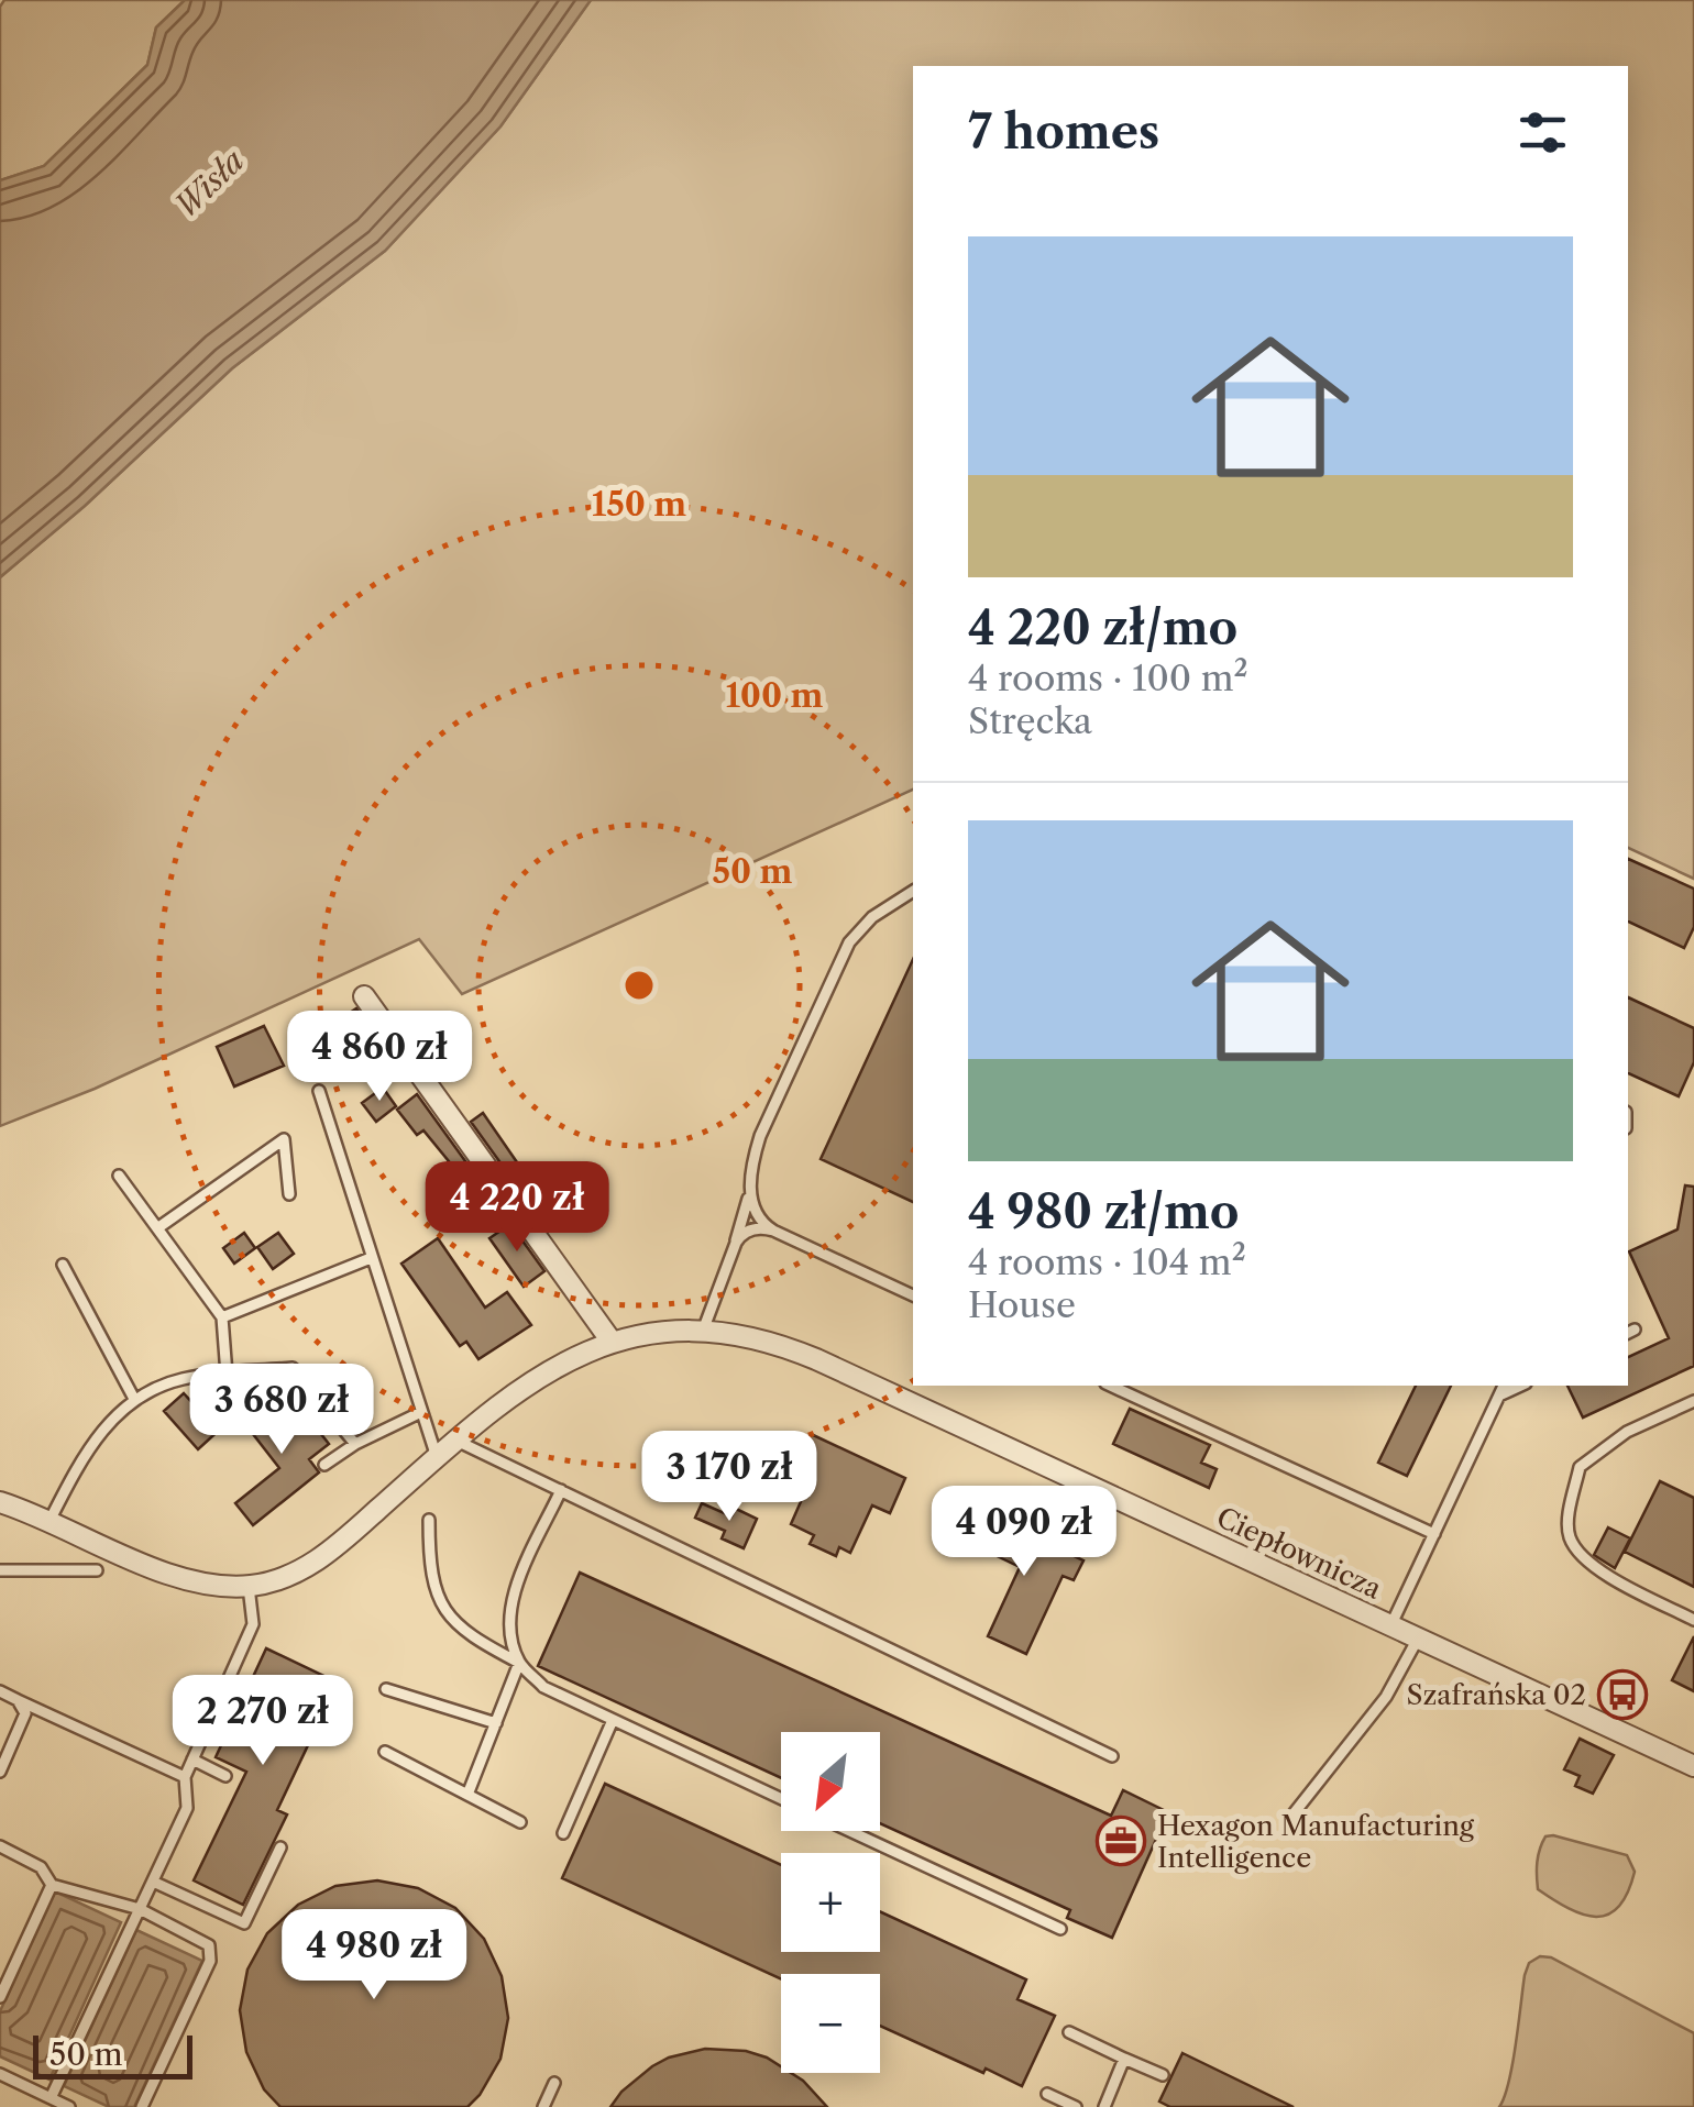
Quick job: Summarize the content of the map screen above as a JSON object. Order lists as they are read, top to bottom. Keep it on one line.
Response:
{"streets":{"street":["Ciepłownicza"]},"water":["Wisła"],"places":{"bus stop":["Szafrańska 02"],"office":["Hexagon Manufacturing Intelligence"]},"scale_bar":"50 m","north":"bottom left","page":{"heading":"7 homes","list":[{"name":"4 220 zł/mo","note":"4 rooms · 100 m² · Stręcka"},{"name":"4 980 zł/mo","note":"4 rooms · 104 m² · House"}],"price":["4 860 zł","4 220 zł","3 680 zł","3 170 zł","4 090 zł","2 270 zł","4 980 zł"],"map_buttons":["+","−"],"scale":"50 m"},"rings":["150 m","100 m","50 m"]}
